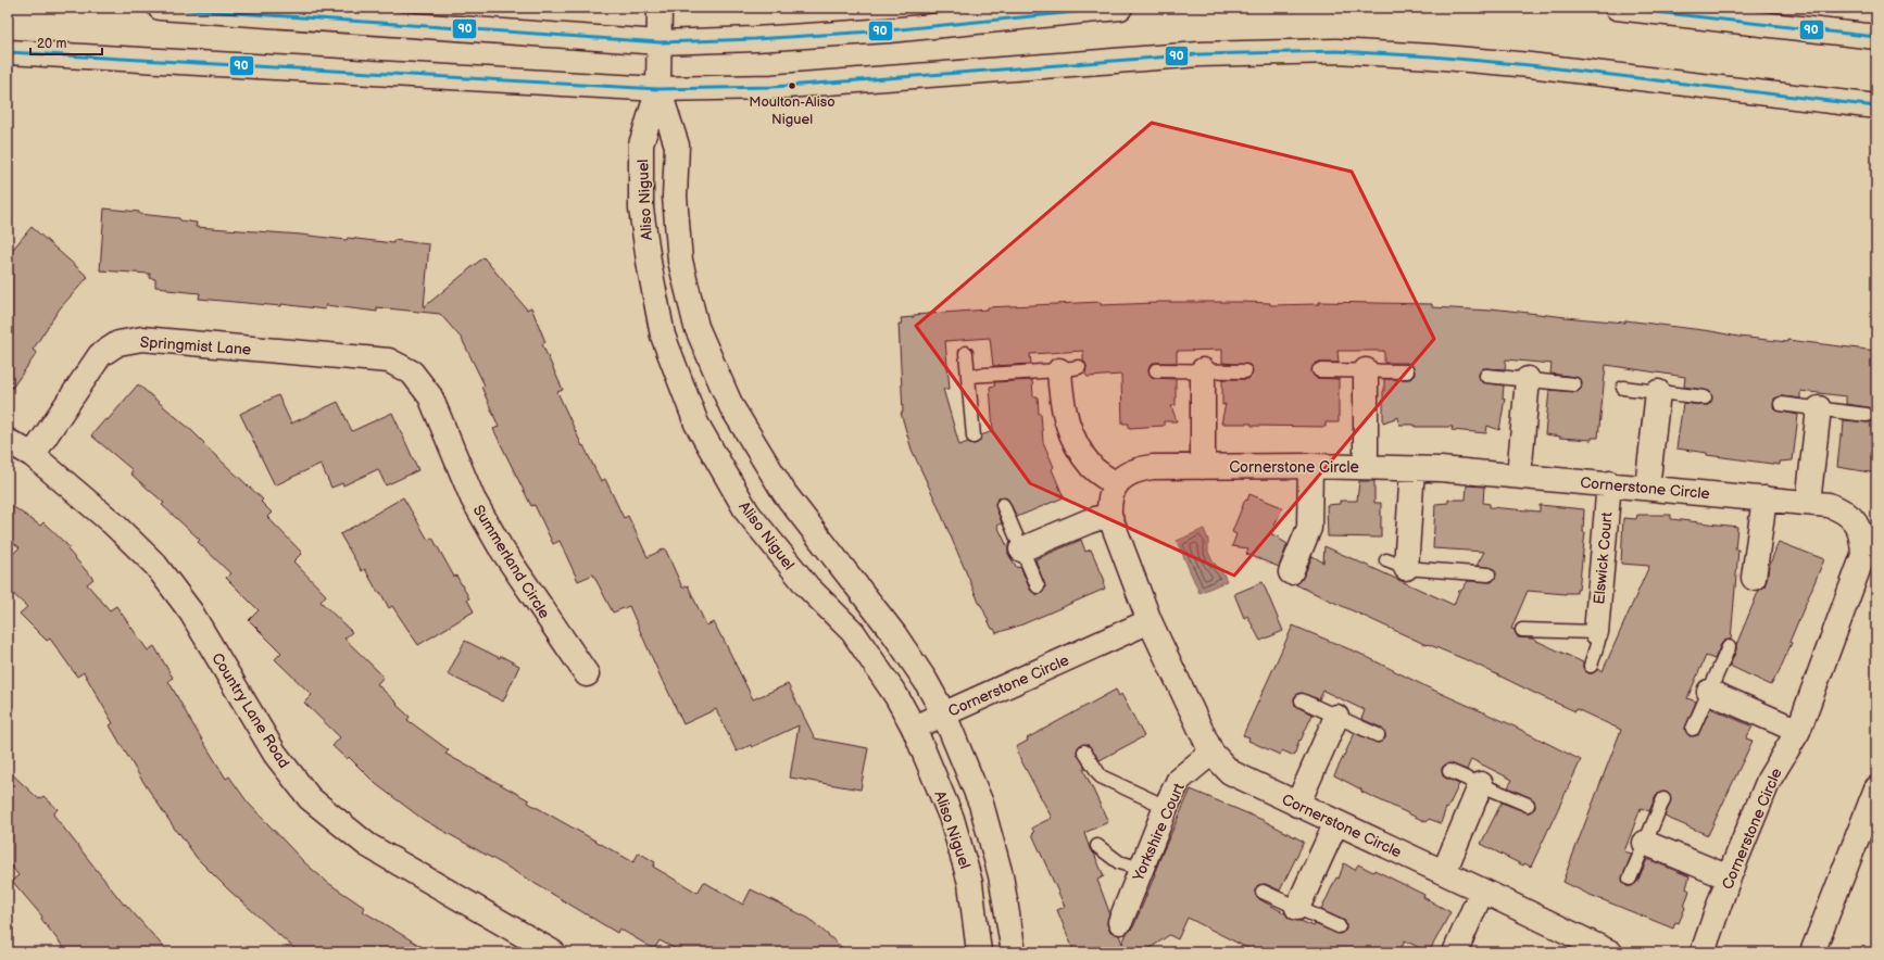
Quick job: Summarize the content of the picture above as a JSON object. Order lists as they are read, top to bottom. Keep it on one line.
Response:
{"streets":{"main road":["Aliso Niguel","Springmist Lane","Cornerstone Circle","Elswick Court","Summerland Circle","Country Lane Road","Yorkshire Court"]},"crossings":[["Aliso Niguel","Cornerstone Circle"],["Springmist Lane","Summerland Circle"],["Springmist Lane","Country Lane Road"],["Cornerstone Circle","Elswick Court"],["Cornerstone Circle","Yorkshire Court"]],"places":["Moulton-Aliso Niguel"],"lines":["transit line 90"],"scale_bar":"20 m"}
